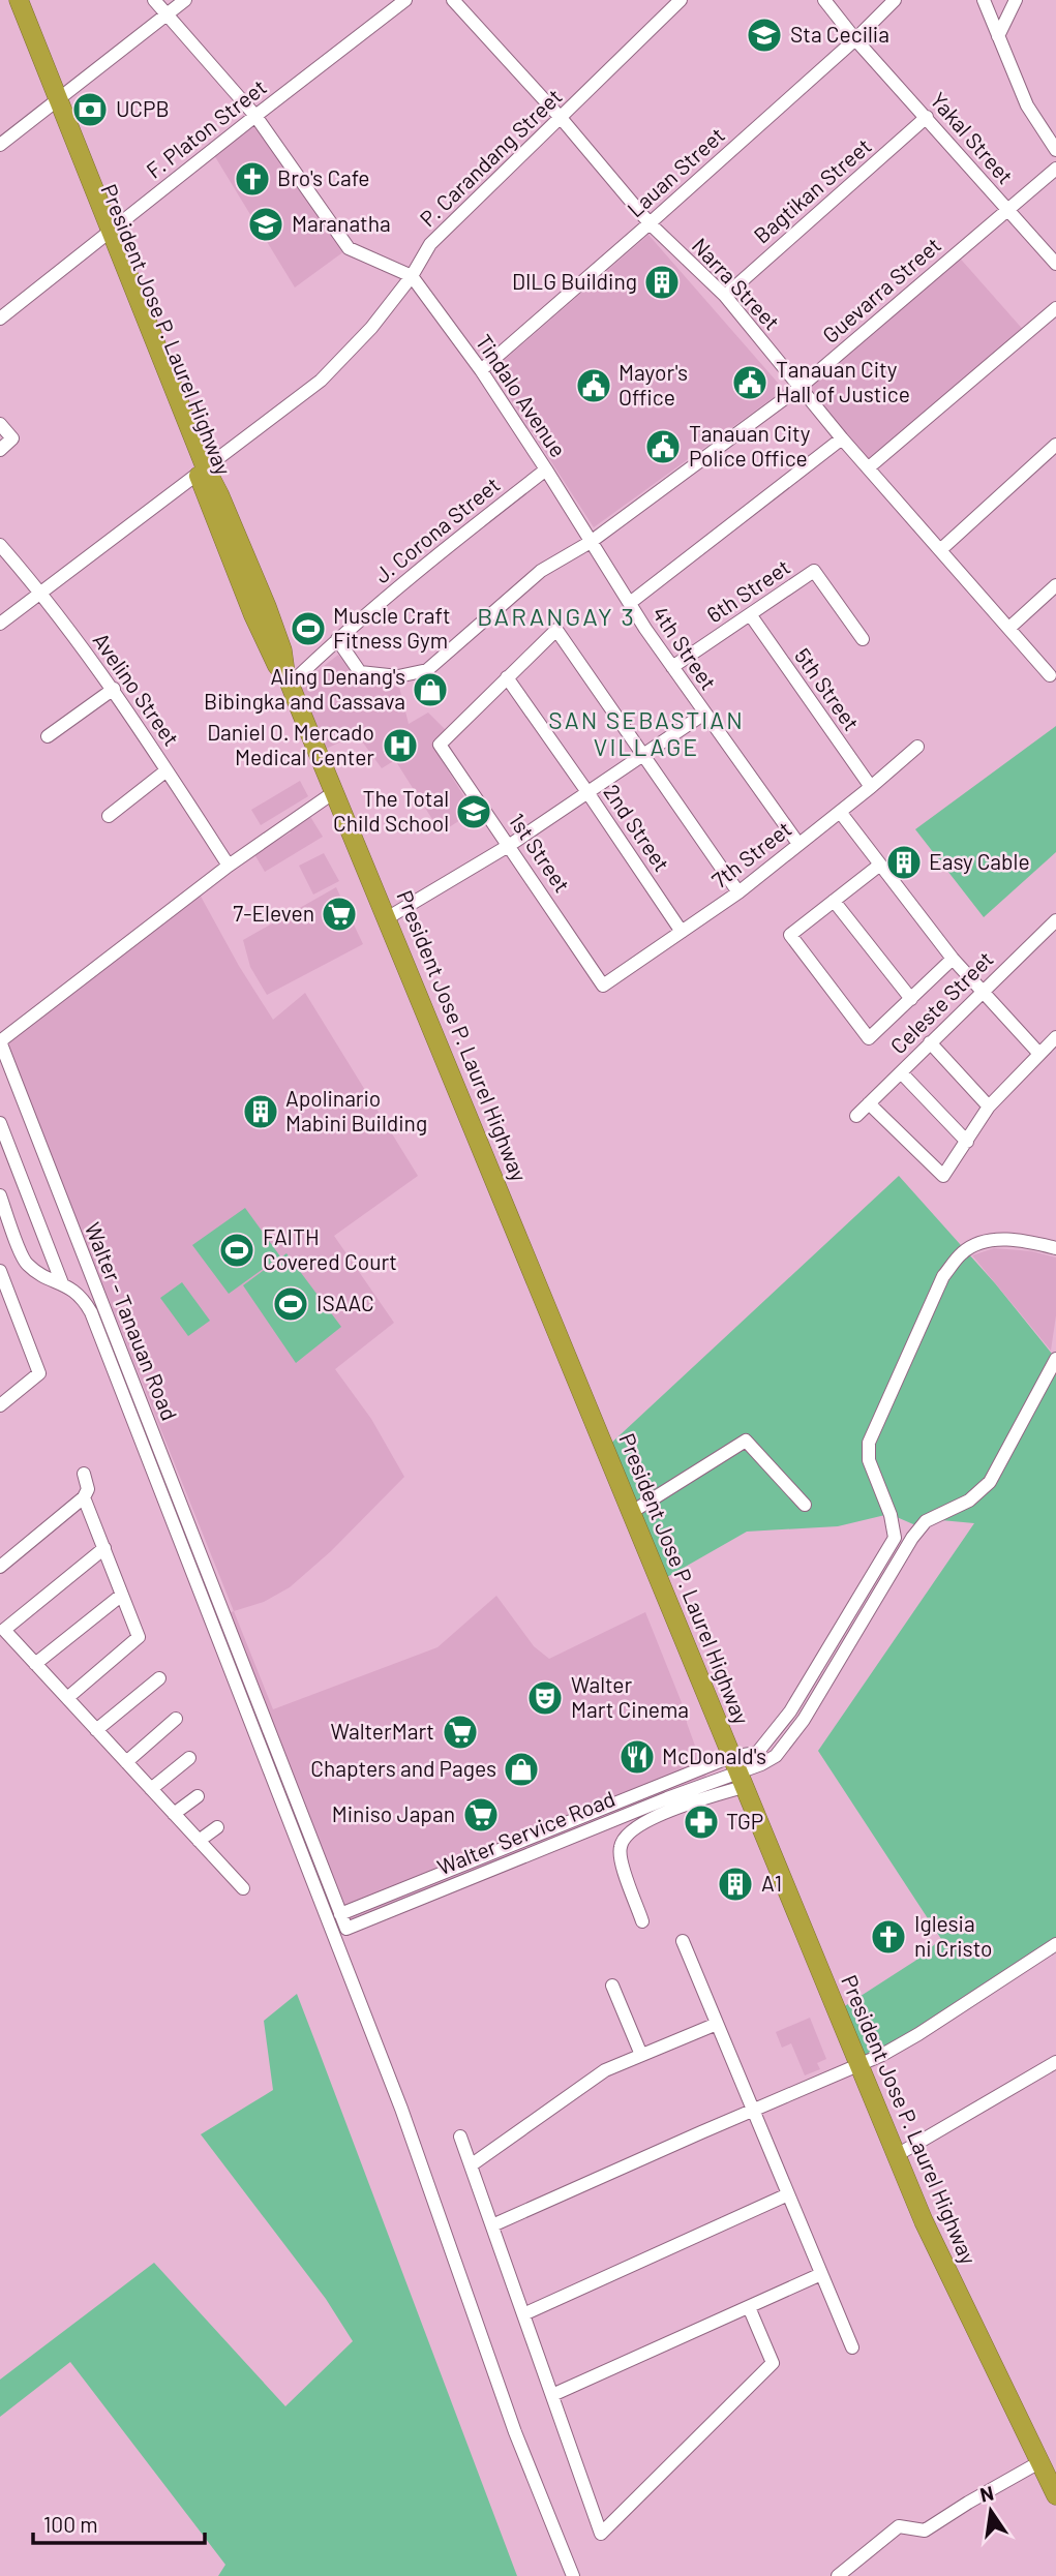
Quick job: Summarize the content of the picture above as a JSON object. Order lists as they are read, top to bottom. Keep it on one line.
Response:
{"streets":{"highway":["President Jose P. Laurel Highway"],"street":["F. Platon Street","Yakal Street","P. Carandang Street","Lauan Street","Bagtikan Street","Narra Street","Guevarra Street","Tindalo Avenue","J. Corona Street","6th Street","4th Street","Avelino Street","5th Street","2nd Street","1st Street","7th Street","Celeste Street","Walter - Tanauan Road","Walter Service Road"]},"crossings":[["F. Platon Street","President Jose P. Laurel Highway"],["Yakal Street","Lauan Street"],["Yakal Street","Bagtikan Street"],["Yakal Street","Guevarra Street"],["P. Carandang Street","Narra Street"],["P. Carandang Street","President Jose P. Laurel Highway"],["P. Carandang Street","Tindalo Avenue"],["P. Carandang Street","Avelino Street"],["Lauan Street","Narra Street"],["Lauan Street","Tindalo Avenue"],["Bagtikan Street","Narra Street"],["Narra Street","Guevarra Street"],["Guevarra Street","Tindalo Avenue"],["Guevarra Street","J. Corona Street"],["Guevarra Street","4th Street"],["President Jose P. Laurel Highway","J. Corona Street"],["President Jose P. Laurel Highway","Walter Service Road"],["Tindalo Avenue","J. Corona Street"],["Tindalo Avenue","4th Street"],["6th Street","4th Street"],["6th Street","5th Street"],["4th Street","7th Street"],["5th Street","7th Street"],["2nd Street","1st Street"],["2nd Street","7th Street"],["1st Street","7th Street"],["Walter - Tanauan Road","Walter Service Road"]],"districts":["BARANGAY 3","SAN SEBASTIAN VILLAGE"],"places":{"school or university":["Sta Cecilia","Maranatha","The Total Child School"],"bank":["UCPB"],"church":["Bro's Cafe","Iglesia ni Cristo"],"building":["DILG Building","Easy Cable","Apolinario Mabini Building","A1"],"public building":["Tanauan City Hall of Justice","Mayor's Office","Tanauan City Police Office"],"sports":["Muscle Craft Fitness Gym","FAITH Covered Court","ISAAC"],"shop":["Aling Denang's Bibingka and Cassava","Chapters and Pages"],"hospital":["Daniel O. Mercado Medical Center"],"supermarket":["7-Eleven","WalterMart","Miniso Japan"],"theatre":["Walter Mart Cinema"],"restaurant":["McDonald's"],"pharmacy":["TGP"]},"scale_bar":"100 m","north":"top"}
